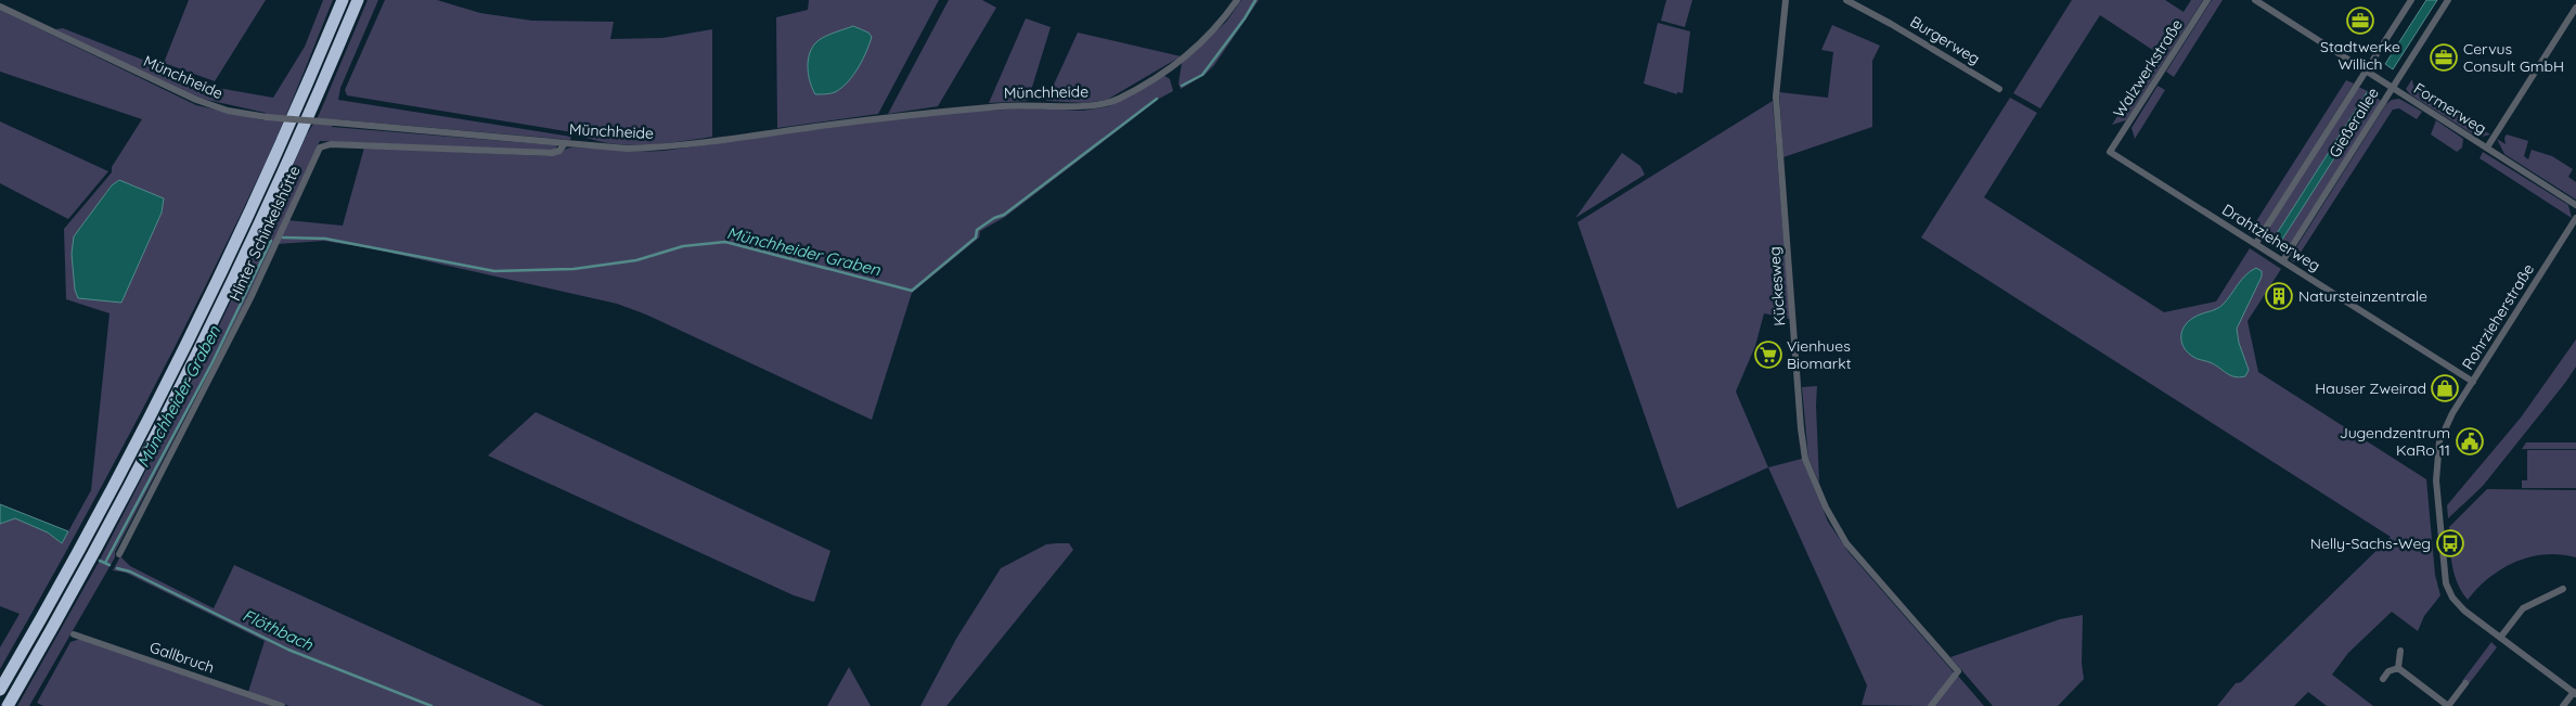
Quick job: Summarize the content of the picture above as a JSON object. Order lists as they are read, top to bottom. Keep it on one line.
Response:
{"streets":{"street":["Burgerweg","Walzwerkstraße","Münchheide","Formerweg","Gießerallee","Hinter Schinkelshütte","Drahtzieherweg","Kückesweg","Rohrzieherstraße","Gallbruch"]},"crossings":[["Walzwerkstraße","Drahtzieherweg"],["Münchheide","Hinter Schinkelshütte"],["Formerweg","Gießerallee"],["Gießerallee","Drahtzieherweg"],["Drahtzieherweg","Rohrzieherstraße"]],"water":["Münchheider Graben","Flöthbach"],"places":{"office":["Stadtwerke Willich","Cervus Consult GmbH"],"building":["Natursteinzentrale"],"supermarket":["Vienhues Biomarkt"],"shop":["Hauser Zweirad"],"public building":["Jugendzentrum KaRo 11"],"bus stop":["Nelly-Sachs-Weg"]}}
